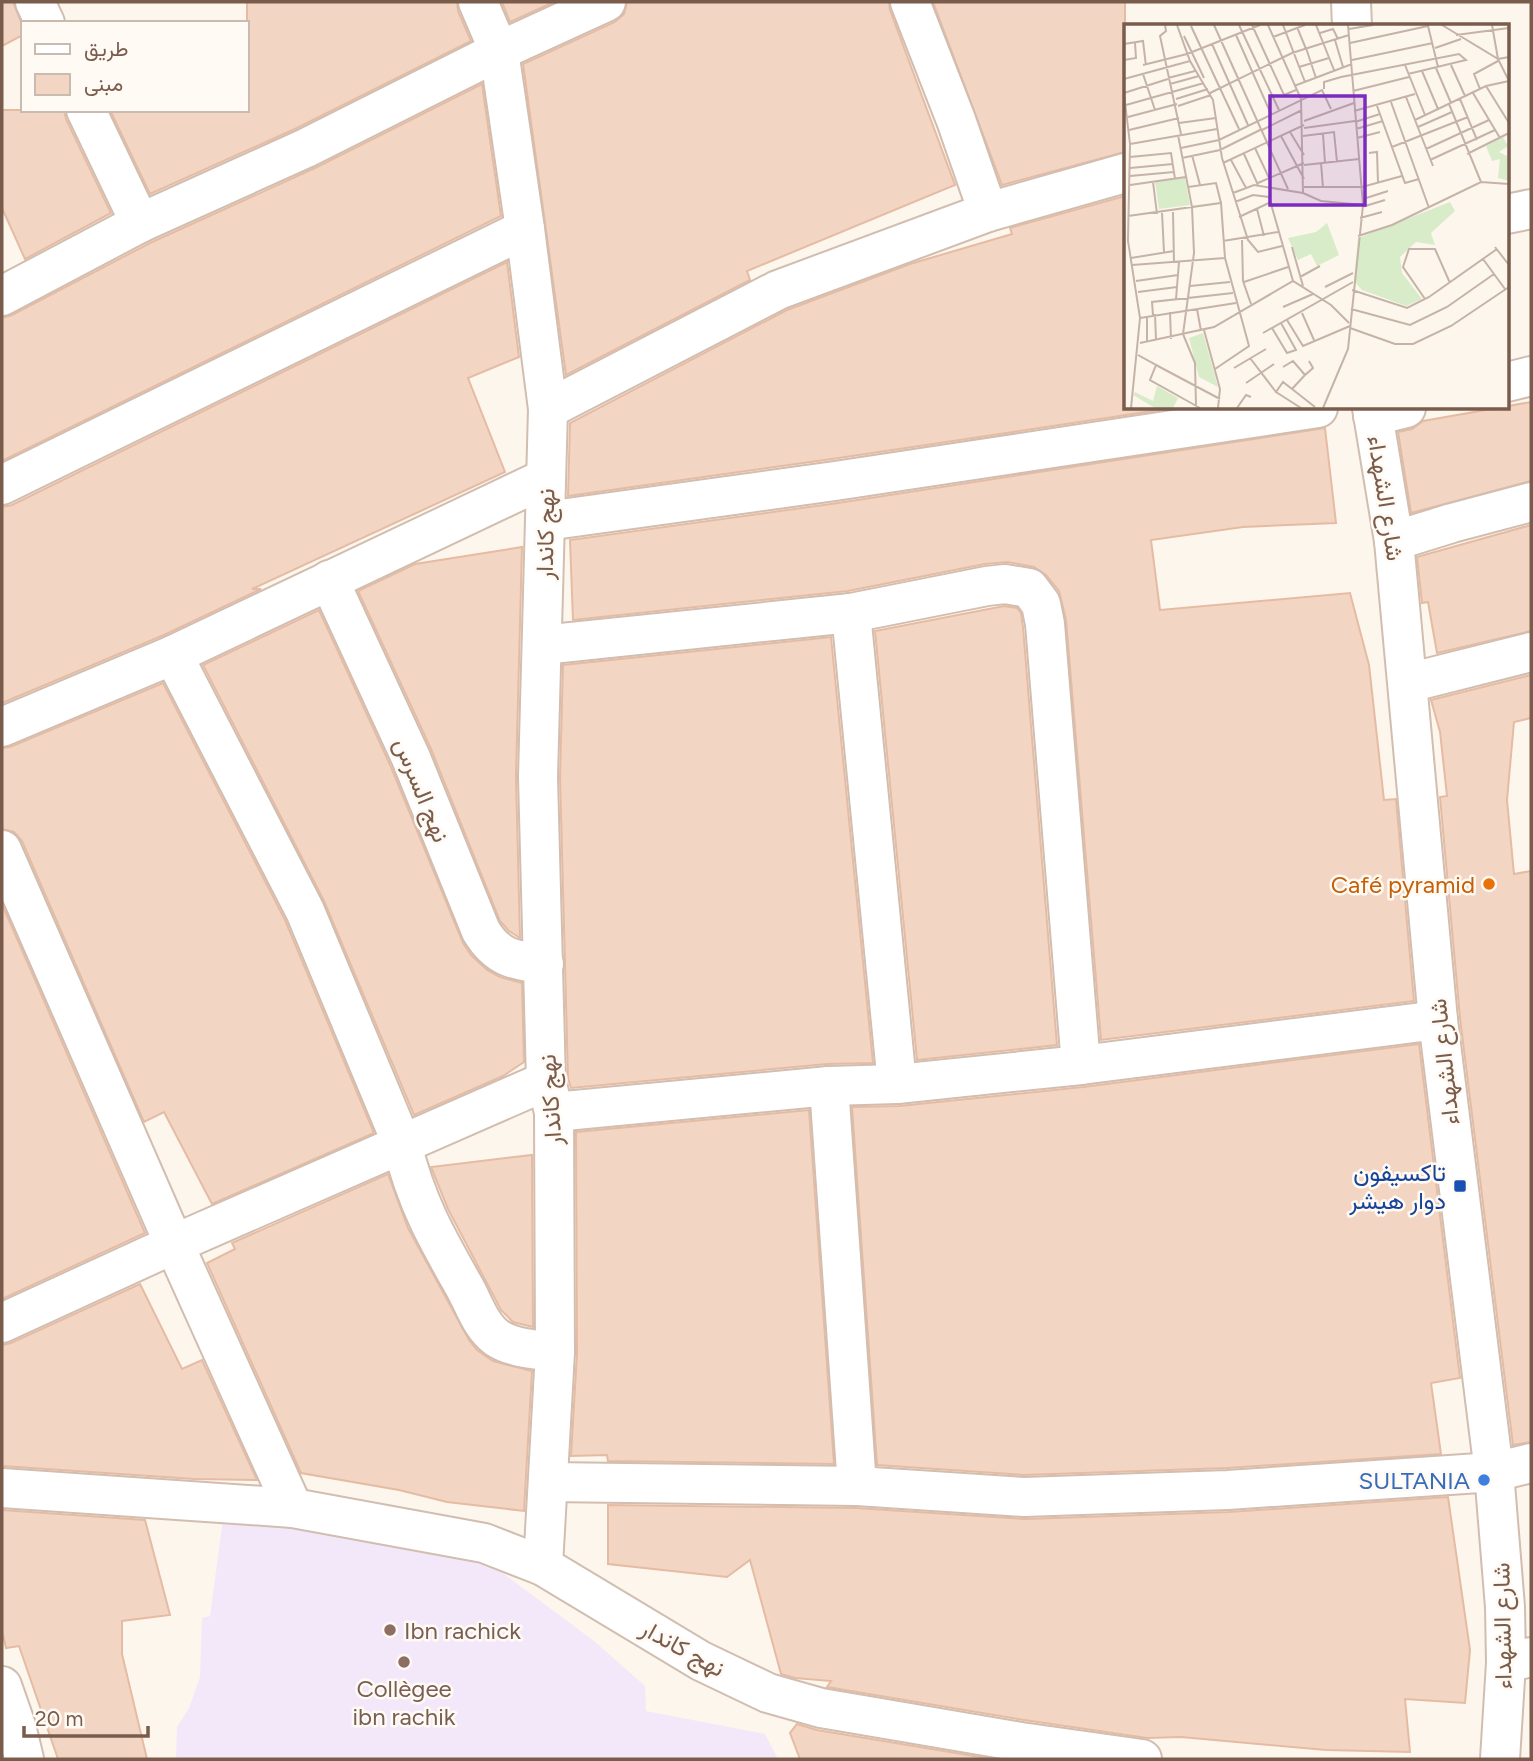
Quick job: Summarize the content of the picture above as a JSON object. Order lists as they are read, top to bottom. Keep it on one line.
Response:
{"streets":{"street":["شارع الشهداء","نهج كاندار","نهج السرس"]},"crossings":[["نهج كاندار","نهج السرس"]],"places":{"other":["Café pyramid","SULTANIA","Ibn rachick","Collègee ibn rachik"],"transit":["تاكسيفون دوار هيشر"]},"legend":["طريق","مبنى"],"scale_bar":"20 m"}
